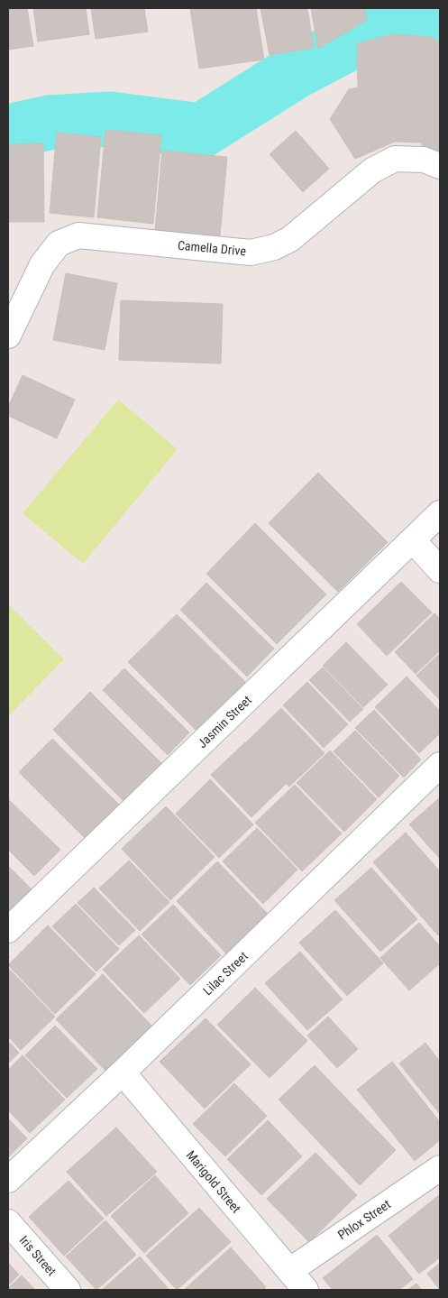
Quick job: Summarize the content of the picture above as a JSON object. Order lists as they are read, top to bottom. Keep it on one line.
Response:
{"streets":{"street":["Camella Drive","Jasmin Street","Lilac Street","Marigold Street","Phlox Street","Iris Street"]},"crossings":[["Lilac Street","Marigold Street"],["Marigold Street","Phlox Street"]]}
